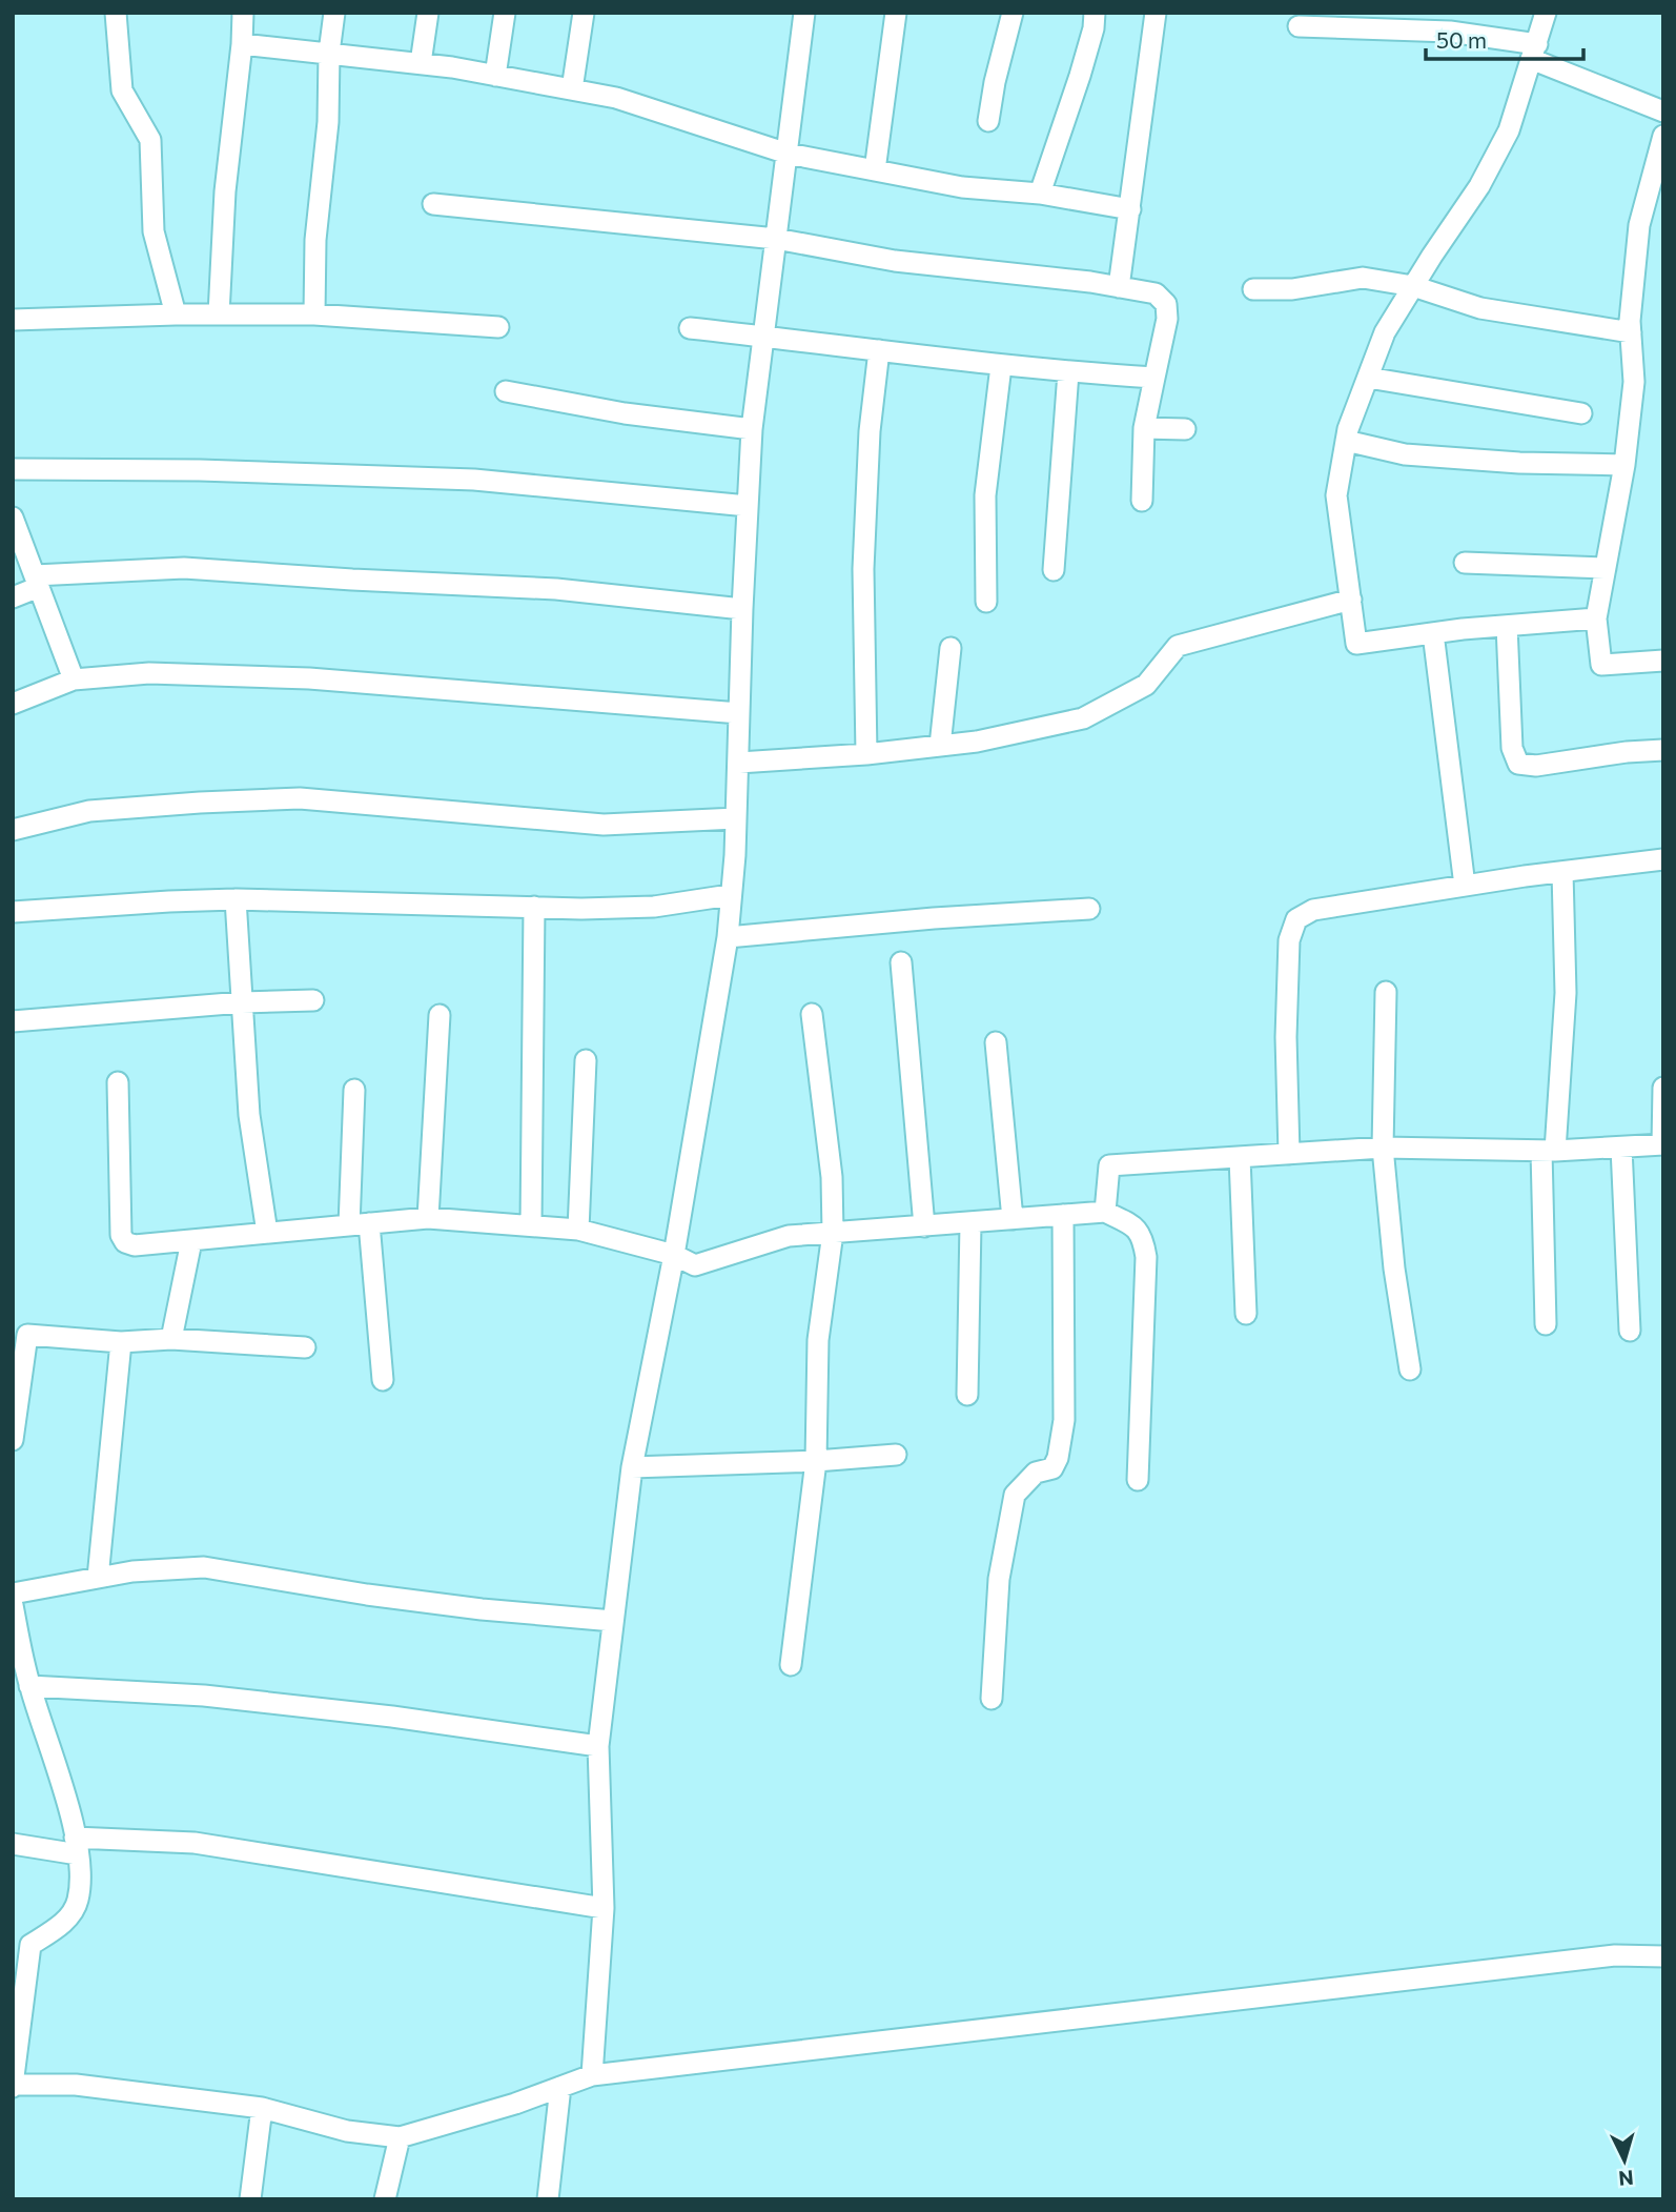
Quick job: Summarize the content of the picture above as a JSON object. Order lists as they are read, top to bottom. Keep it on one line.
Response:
{"scale_bar":"50 m","north":"bottom"}
